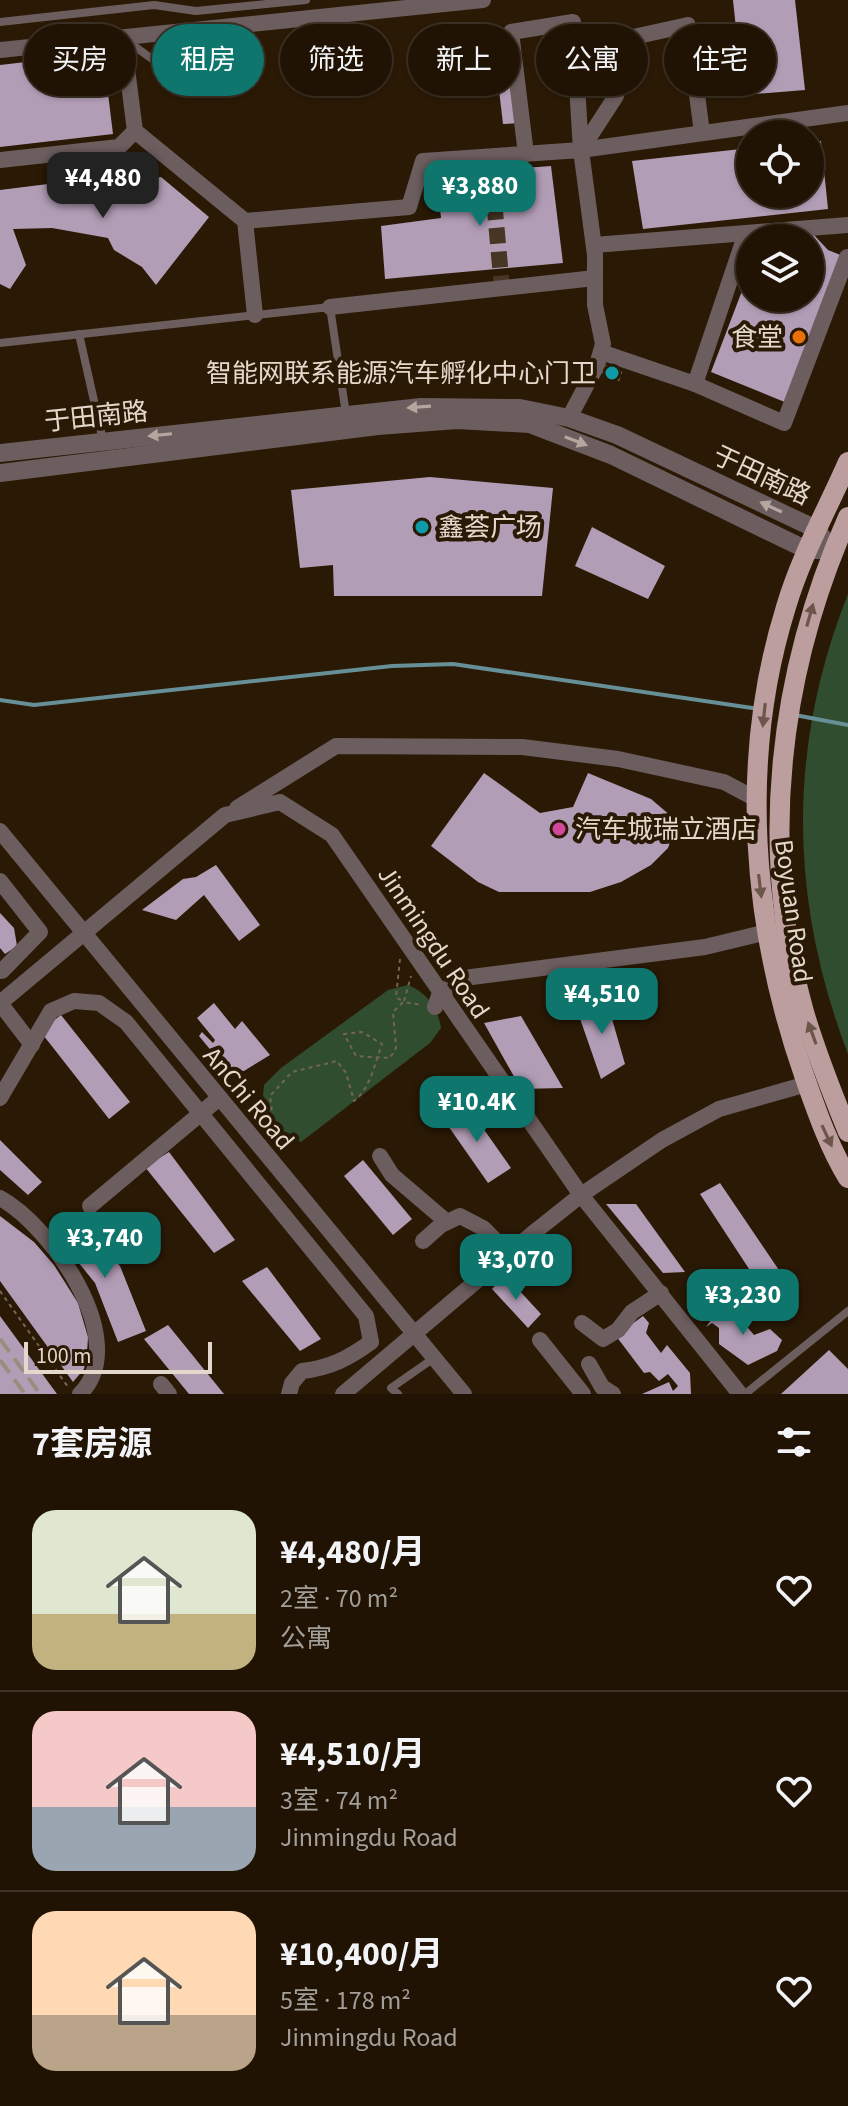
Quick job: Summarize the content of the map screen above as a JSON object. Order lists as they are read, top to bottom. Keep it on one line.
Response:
{"streets":{"main road":["Boyuan Road"],"street":["于田南路","Jinmingdu Road","AnChi Road"]},"crossings":[["于田南路","Boyuan Road"],["Jinmingdu Road","AnChi Road"]],"places":["食堂","智能网联系能源汽车孵化中心门卫","鑫荟广场","汽车城瑞立酒店"],"scale_bar":"100 m","page":{"chip":["买房","租房","筛选","新上","公寓","住宅"],"price":["¥4,480","¥3,880","¥4,510","¥10.4K","¥3,740","¥3,070","¥3,230"],"scale":"100 m","heading":"7套房源","list":[{"name":"¥4,480/月","note":"2室 · 70 m² · 公寓"},{"name":"¥4,510/月","note":"3室 · 74 m² · Jinmingdu Road"},{"name":"¥10,400/月","note":"5室 · 178 m² · Jinmingdu Road"}]}}
